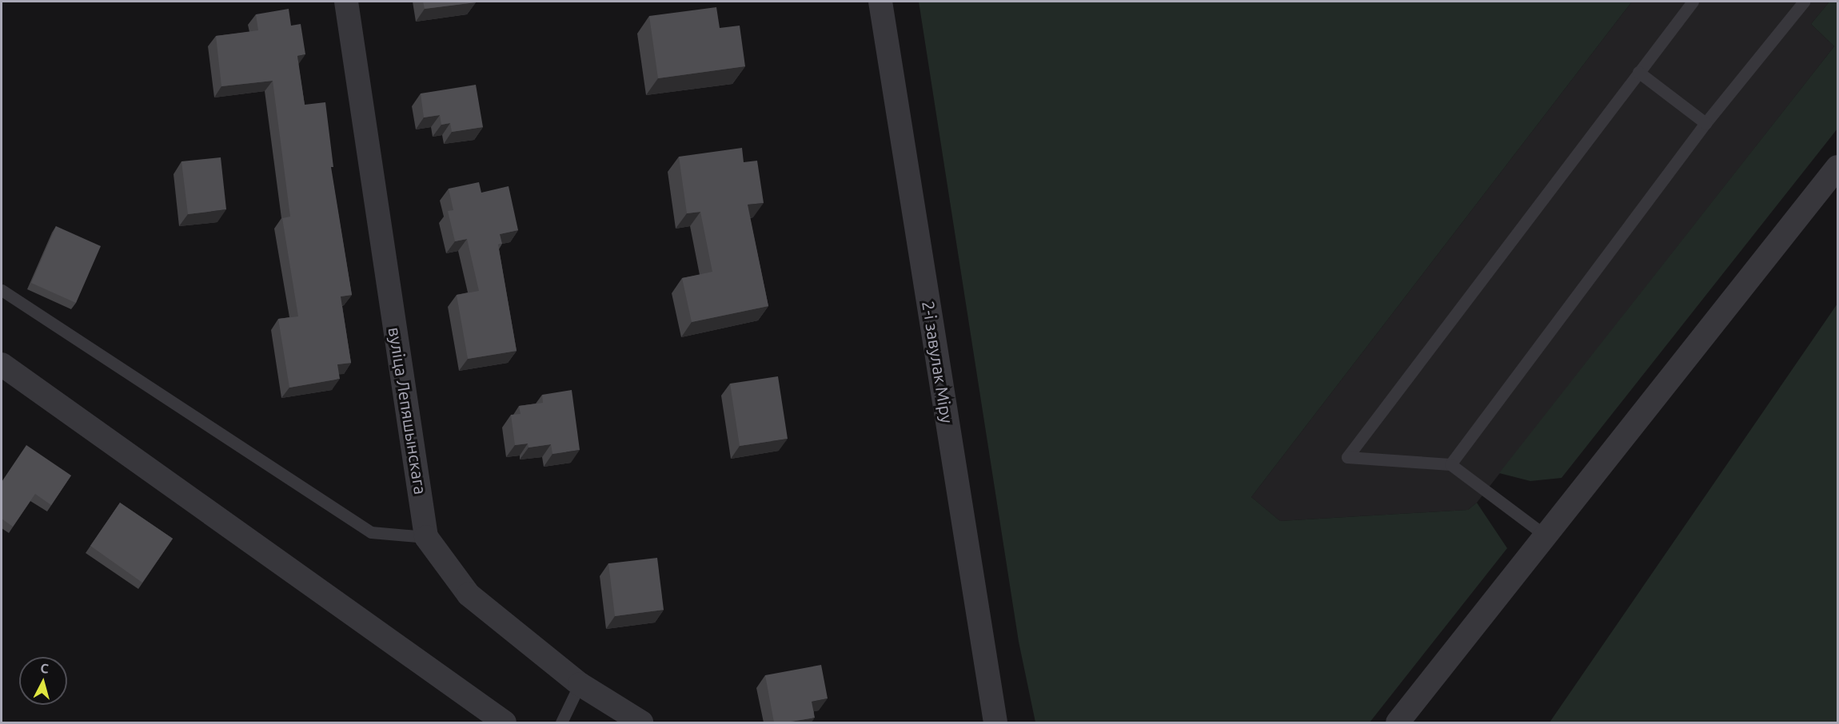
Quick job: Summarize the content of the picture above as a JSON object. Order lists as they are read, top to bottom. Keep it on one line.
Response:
{"streets":{"street":["2-і завулак Міру","вуліца Лепяшынскага"]},"north":"top"}
